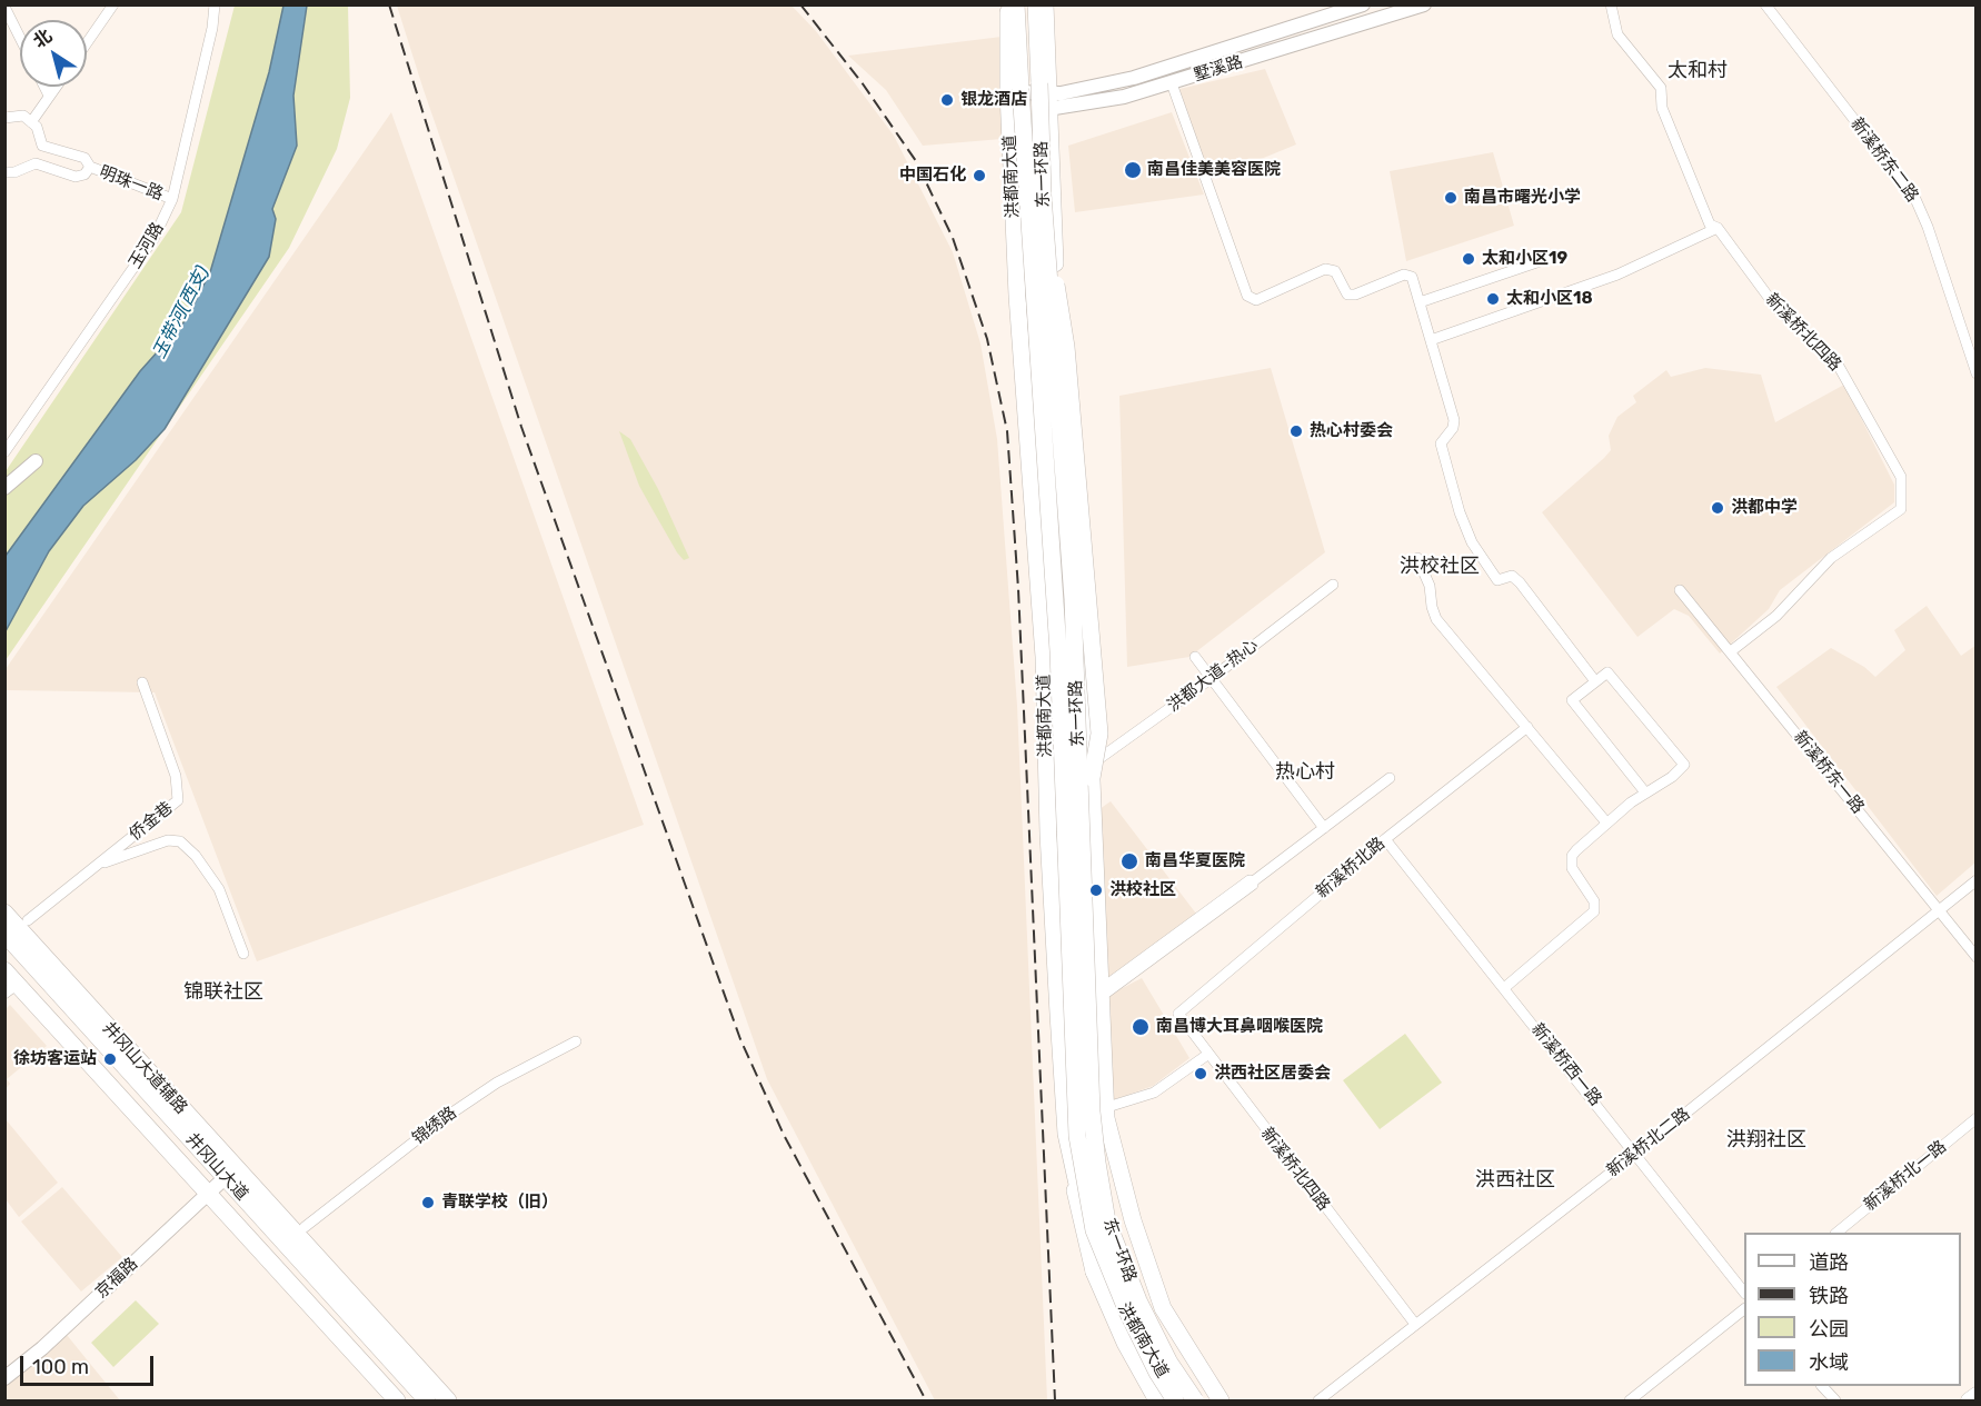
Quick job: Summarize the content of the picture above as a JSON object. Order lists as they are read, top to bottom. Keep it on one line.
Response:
{"streets":{"main road":["东一环路","洪都南大道","井冈山大道辅路","井冈山大道"],"street":["墅溪路","新溪桥东二路","明珠一路","玉河路","新溪桥北四路","洪都大道-热心","新溪桥东一路","侨金巷","新溪桥北路","新溪桥西一路","锦绣路","新溪桥北二路","新溪桥北一路","京福路"]},"crossings":[["墅溪路","洪都南大道"],["洪都南大道","洪都大道-热心"],["明珠一路","玉河路"],["新溪桥北四路","新溪桥东一路"],["新溪桥北四路","新溪桥北路"],["新溪桥北四路","新溪桥北二路"],["新溪桥东一路","新溪桥北二路"],["新溪桥北路","新溪桥西一路"],["新溪桥西一路","新溪桥北二路"],["井冈山大道","京福路"]],"districts":["太和村","洪校社区","热心村","锦联社区","洪翔社区","洪西社区"],"water":["玉带河(西支)"],"places":["银龙酒店","南昌佳美美容医院","中国石化","南昌市曙光小学","太和小区19","太和小区18","热心村委会","洪都中学","南昌华夏医院","洪校社区","南昌博大耳鼻咽喉医院","徐坊客运站","洪西社区居委会","青联学校（旧）"],"legend":["道路","铁路","公园","水域"],"scale_bar":"100 m","north":"top left"}
